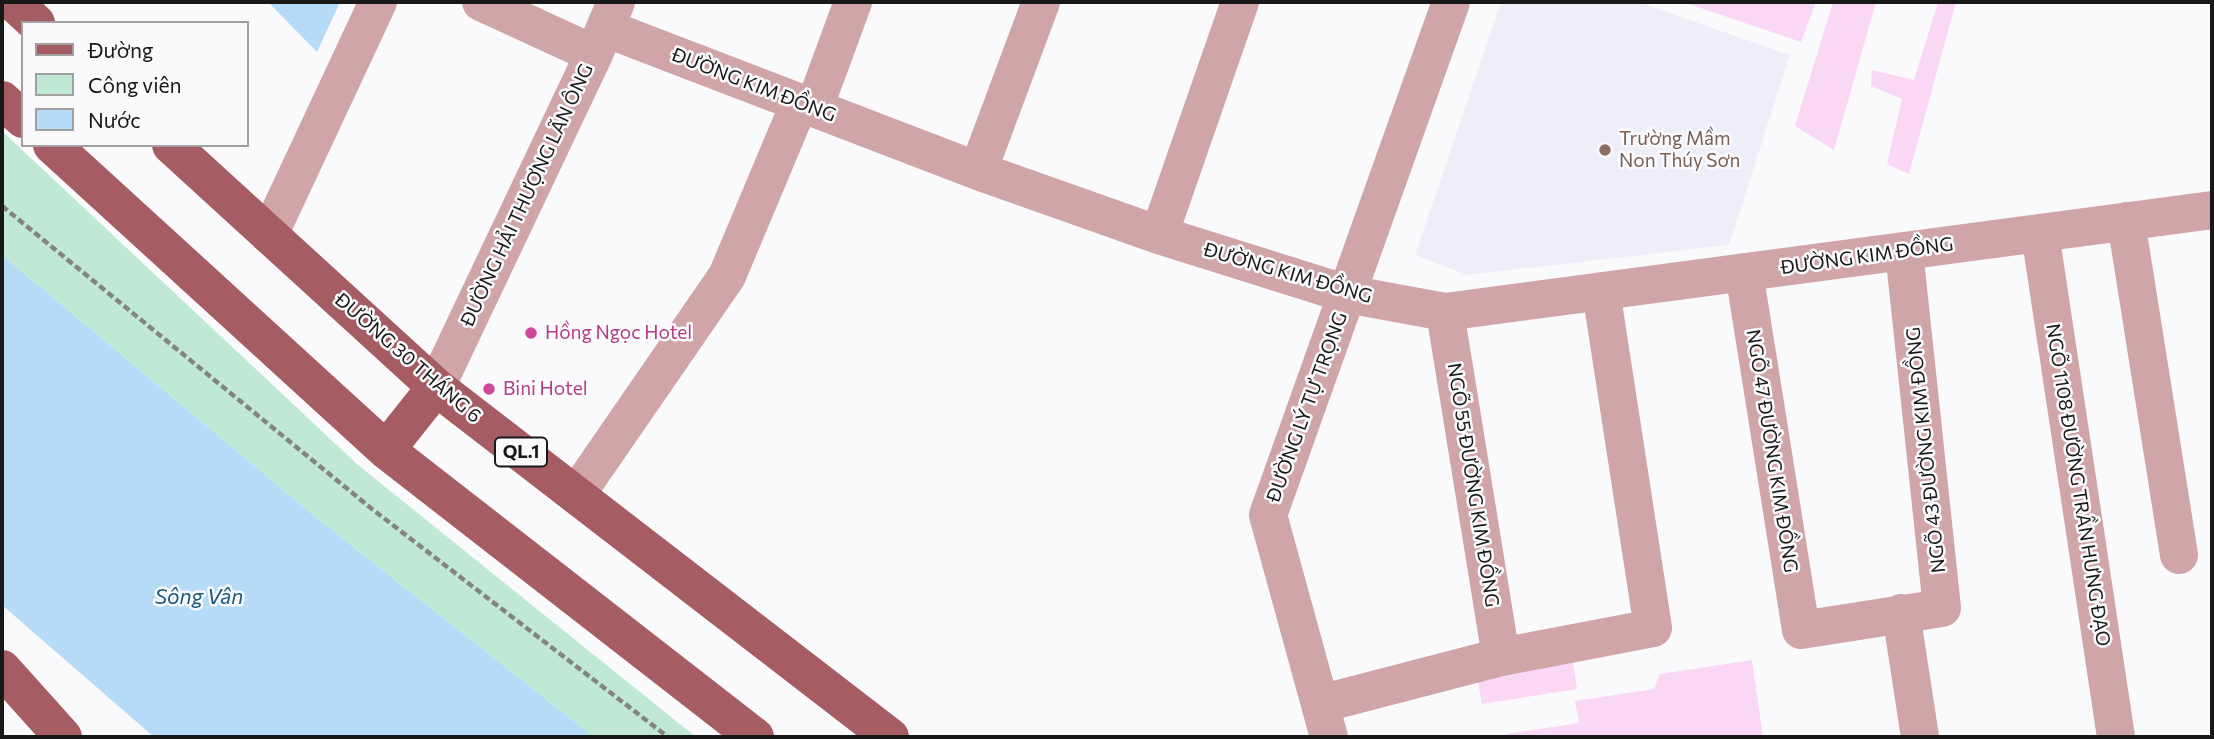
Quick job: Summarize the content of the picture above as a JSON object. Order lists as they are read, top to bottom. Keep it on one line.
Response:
{"streets":{"main road":["ĐƯỜNG 30 THÁNG 6","QL.1"],"street":["ĐƯỜNG KIM ĐỒNG","ĐƯỜNG HẢI THƯỢNG LÃN ÔNG","ĐƯỜNG LÝ TỰ TRỌNG","NGÕ 43 ĐƯỜNG KIM ĐỒNG","NGÕ 47 ĐƯỜNG KIM ĐỒNG","NGÕ 55 ĐƯỜNG KIM ĐỒNG","NGÕ 1108 ĐƯỜNG TRẦN HƯNG ĐẠO"]},"crossings":[["ĐƯỜNG KIM ĐỒNG","ĐƯỜNG HẢI THƯỢNG LÃN ÔNG"],["ĐƯỜNG KIM ĐỒNG","ĐƯỜNG LÝ TỰ TRỌNG"],["ĐƯỜNG KIM ĐỒNG","NGÕ 43 ĐƯỜNG KIM ĐỒNG"],["ĐƯỜNG KIM ĐỒNG","NGÕ 47 ĐƯỜNG KIM ĐỒNG"],["ĐƯỜNG KIM ĐỒNG","NGÕ 55 ĐƯỜNG KIM ĐỒNG"],["ĐƯỜNG KIM ĐỒNG","NGÕ 1108 ĐƯỜNG TRẦN HƯNG ĐẠO"],["ĐƯỜNG HẢI THƯỢNG LÃN ÔNG","ĐƯỜNG 30 THÁNG 6"],["NGÕ 43 ĐƯỜNG KIM ĐỒNG","NGÕ 47 ĐƯỜNG KIM ĐỒNG"]],"water":["Sông Vân"],"places":["Trường Mầm Non Thúy Sơn","Hồng Ngọc Hotel","Bini Hotel"],"legend":["Đường","Công viên","Nước"]}
